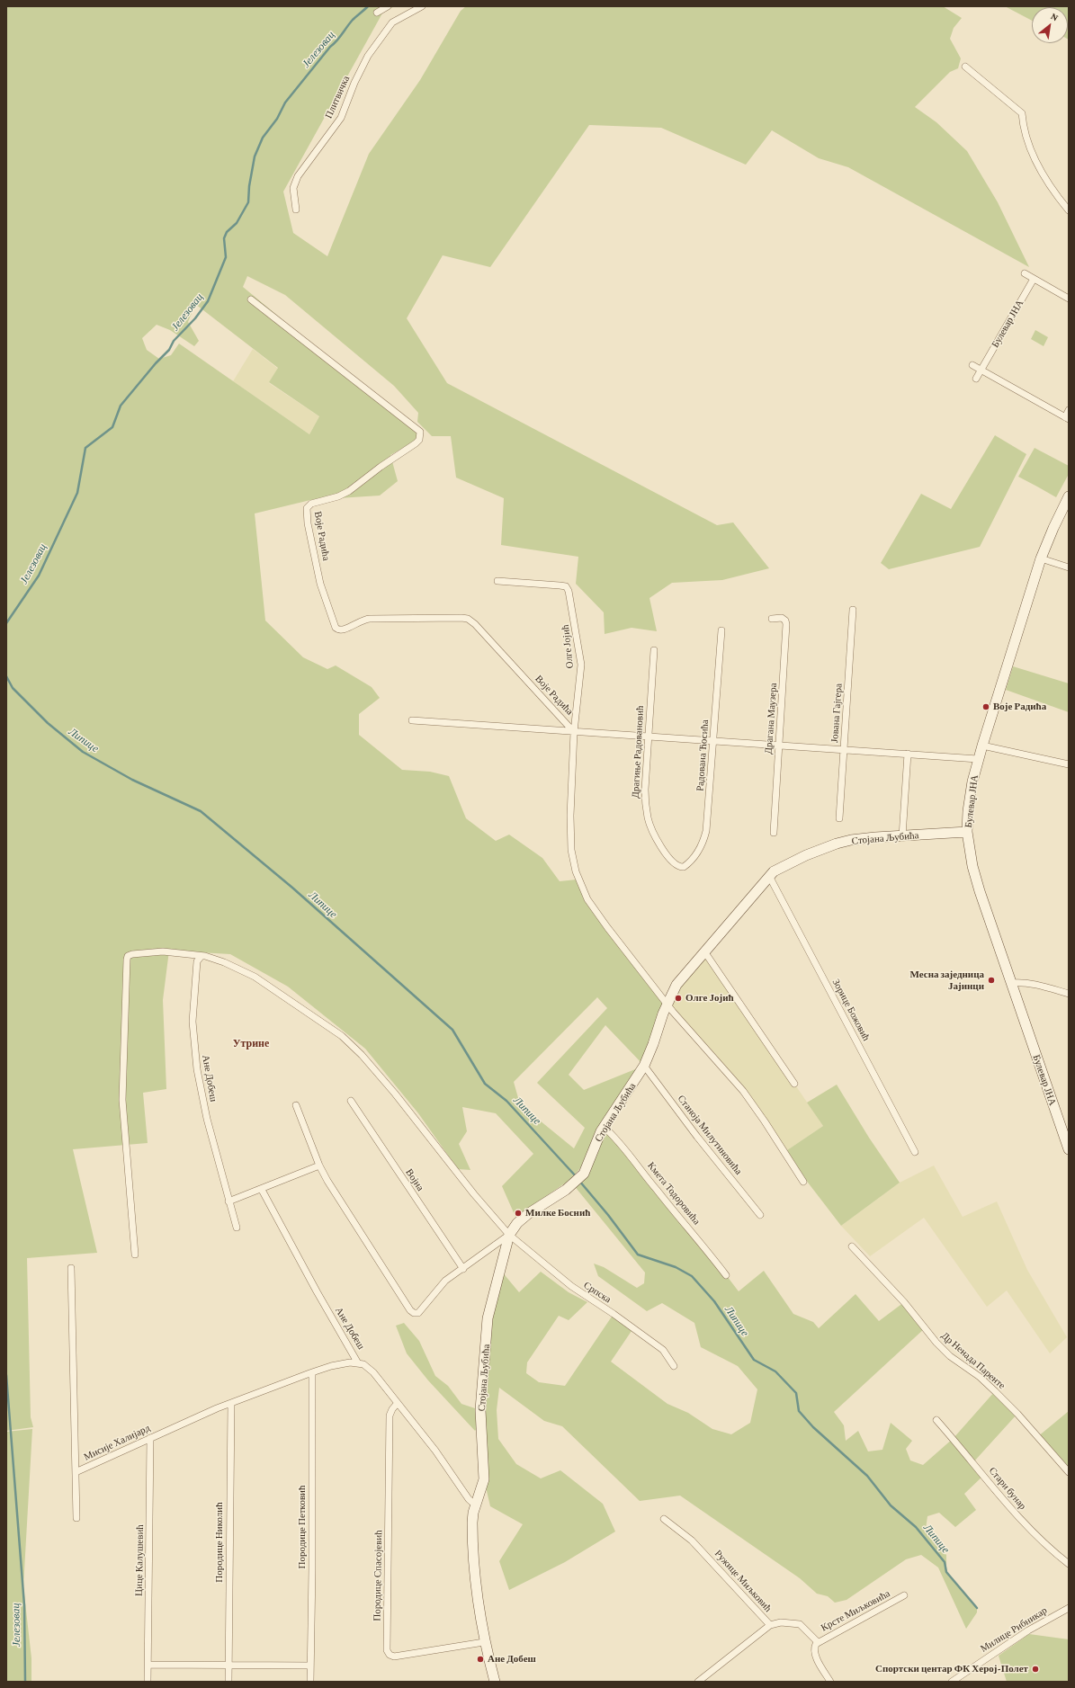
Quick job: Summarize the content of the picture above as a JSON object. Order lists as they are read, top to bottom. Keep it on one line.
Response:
{"streets":{"street":["Плитвичка","Булевар ЈНА","Воје Радића","Олге Јојић","Јована Гајгера","Драгана Маузера","Драгиње Радовановић","Радована Ћосића","Стојана Љубића","Зорице Божовић","Ане Добеш","Станоја Милутиновића","Војна","Кмета Тодоровића","Српска","Др Ненада Паренте","Мисије Халијард","Стари бунар","Породице Петковић","Породице Николић","Цице Калушевић","Породице Спасојевић","Ружице Миљковић","Крсте Миљковића","Милице Рибникар"]},"crossings":[["Булевар ЈНА","Воје Радића"],["Булевар ЈНА","Стојана Љубића"],["Воје Радића","Олге Јојић"],["Воје Радића","Јована Гајгера"],["Воје Радића","Драгана Маузера"],["Воје Радића","Драгиње Радовановић"],["Воје Радића","Радована Ћосића"],["Олге Јојић","Стојана Љубића"],["Драгиње Радовановић","Радована Ћосића"],["Стојана Љубића","Зорице Божовић"],["Стојана Љубића","Ане Добеш"],["Стојана Љубића","Станоја Милутиновића"],["Стојана Љубића","Кмета Тодоровића"],["Стојана Љубића","Српска"],["Стојана Љубића","Породице Спасојевић"],["Ане Добеш","Српска"],["Ане Добеш","Мисије Халијард"],["Ане Добеш","Породице Спасојевић"],["Мисије Халијард","Породице Петковић"],["Мисије Халијард","Породице Николић"],["Мисије Халијард","Цице Калушевић"]],"districts":["Утрине"],"water":["Јелезовац","Липице"],"places":["Воје Радића","Месна заједница Јајинци","Олге Јојић","Милке Боснић","Ане Добеш","Спортски центар ФК Херој-Полет"],"north":"top right"}
